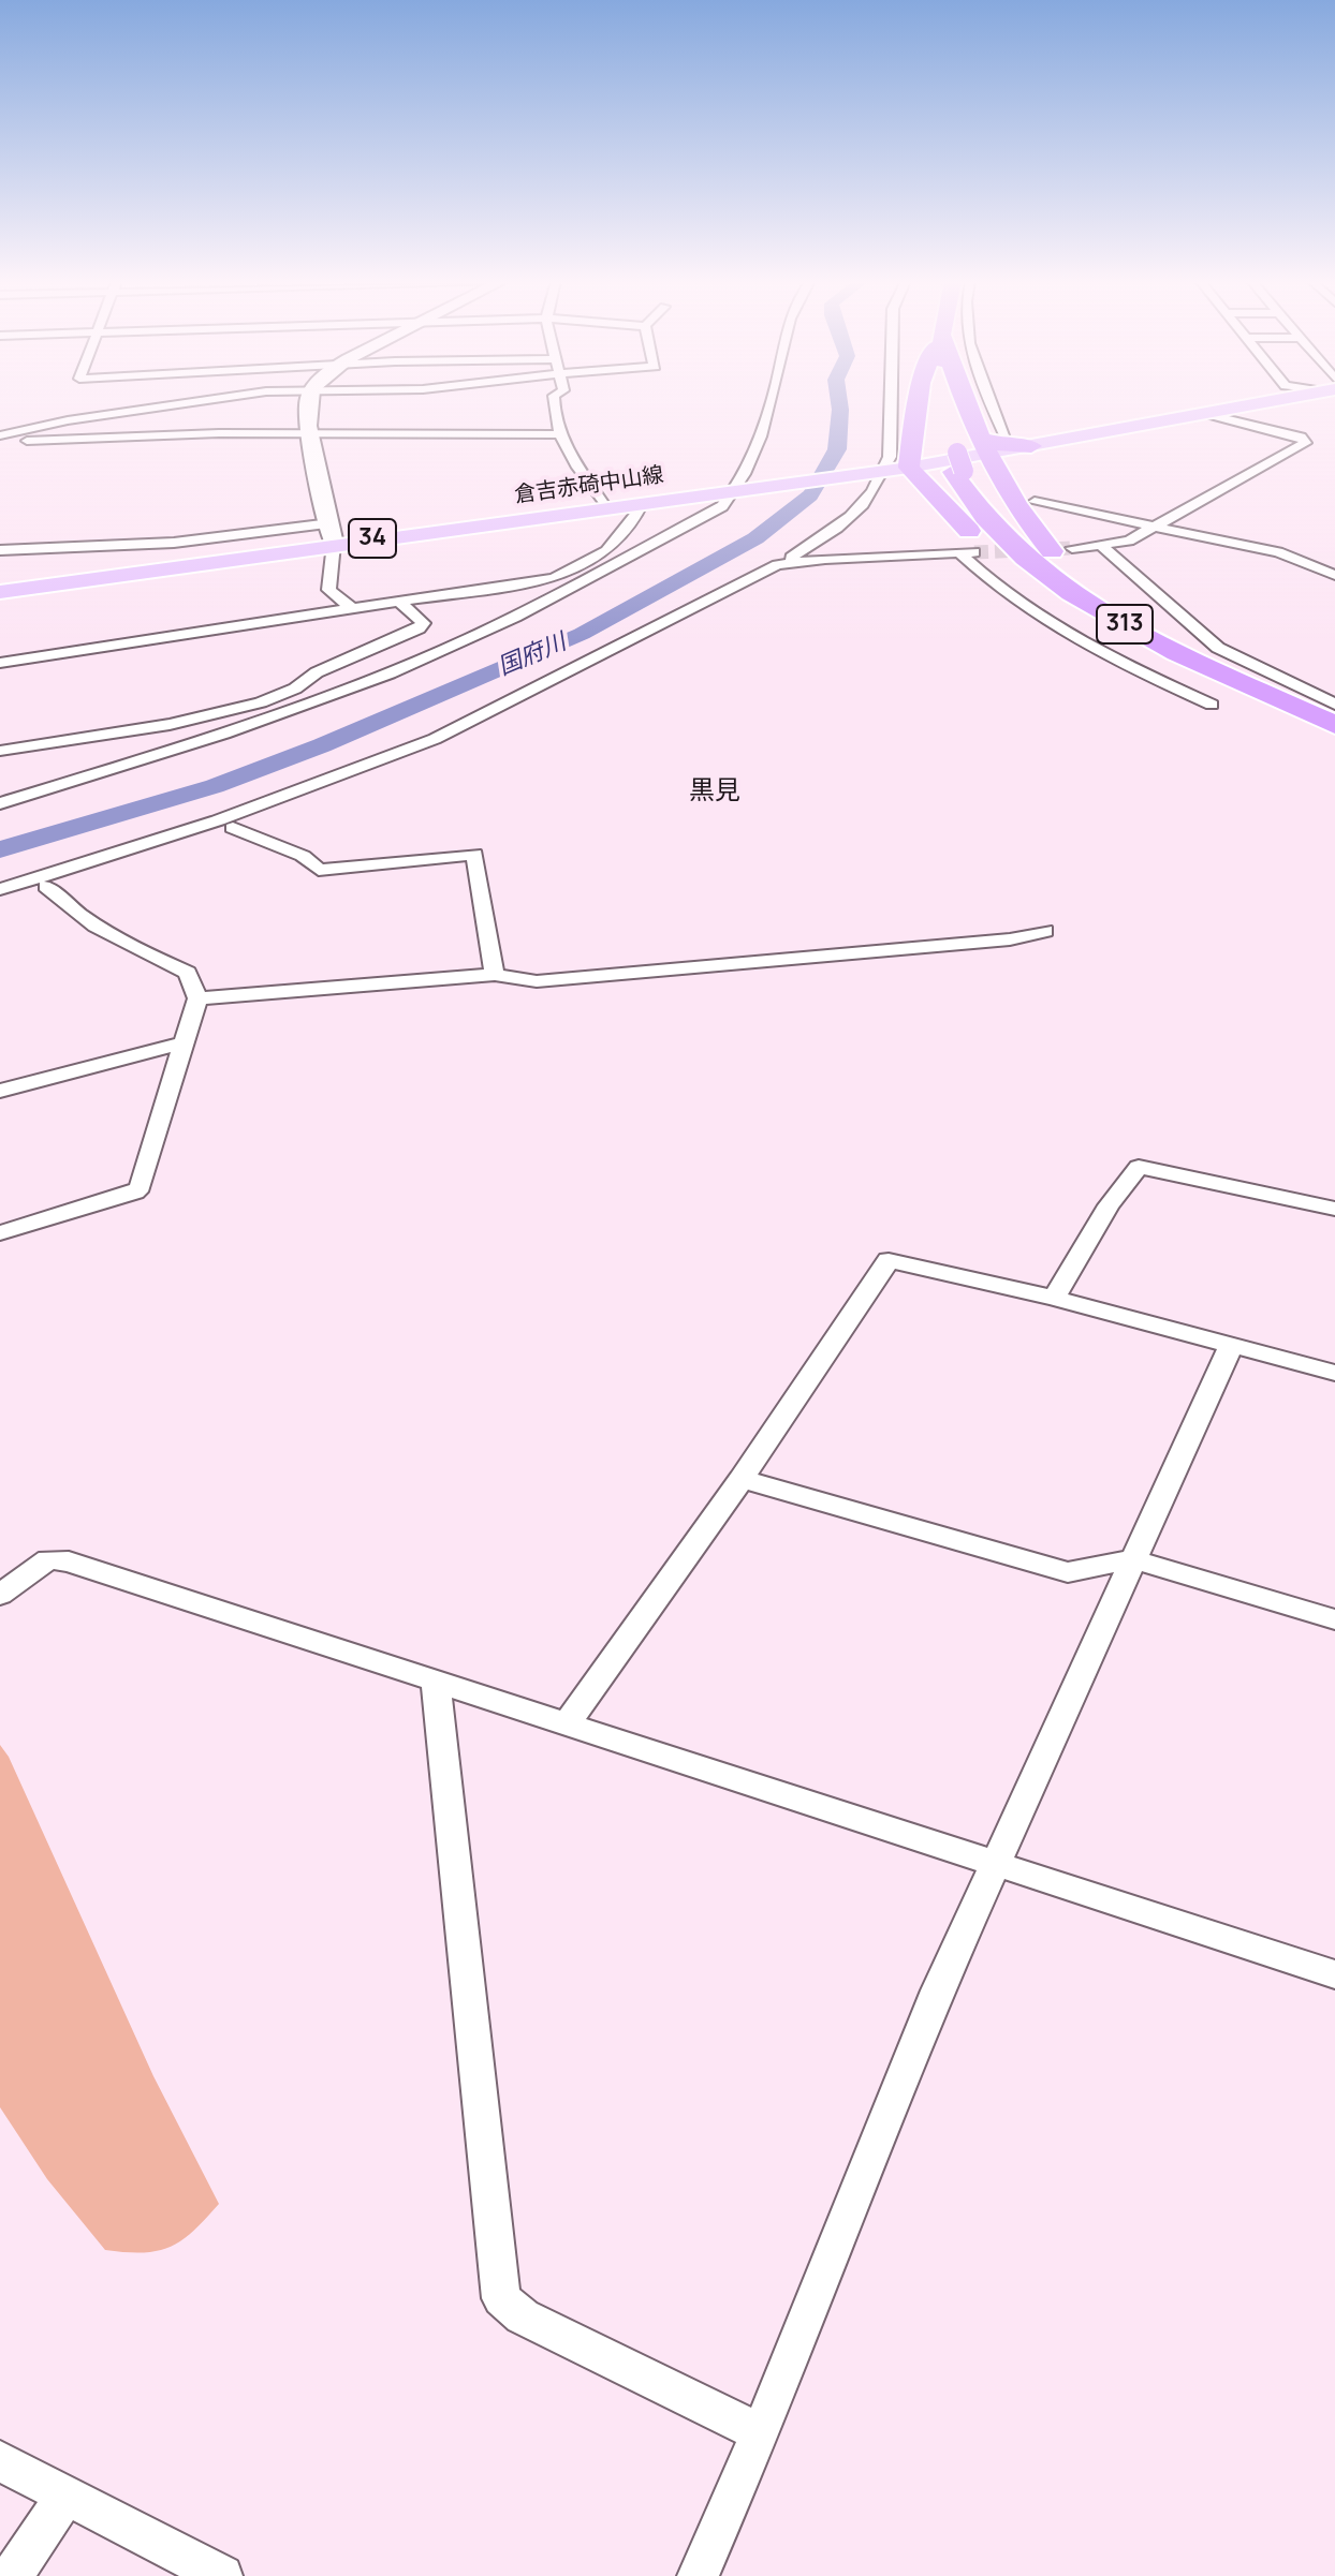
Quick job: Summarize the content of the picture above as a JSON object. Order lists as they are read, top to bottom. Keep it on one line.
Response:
{"streets":{"highway":["313"],"main road":["倉吉赤碕中山線","34"]},"districts":["黒見"],"water":["国府川"]}
